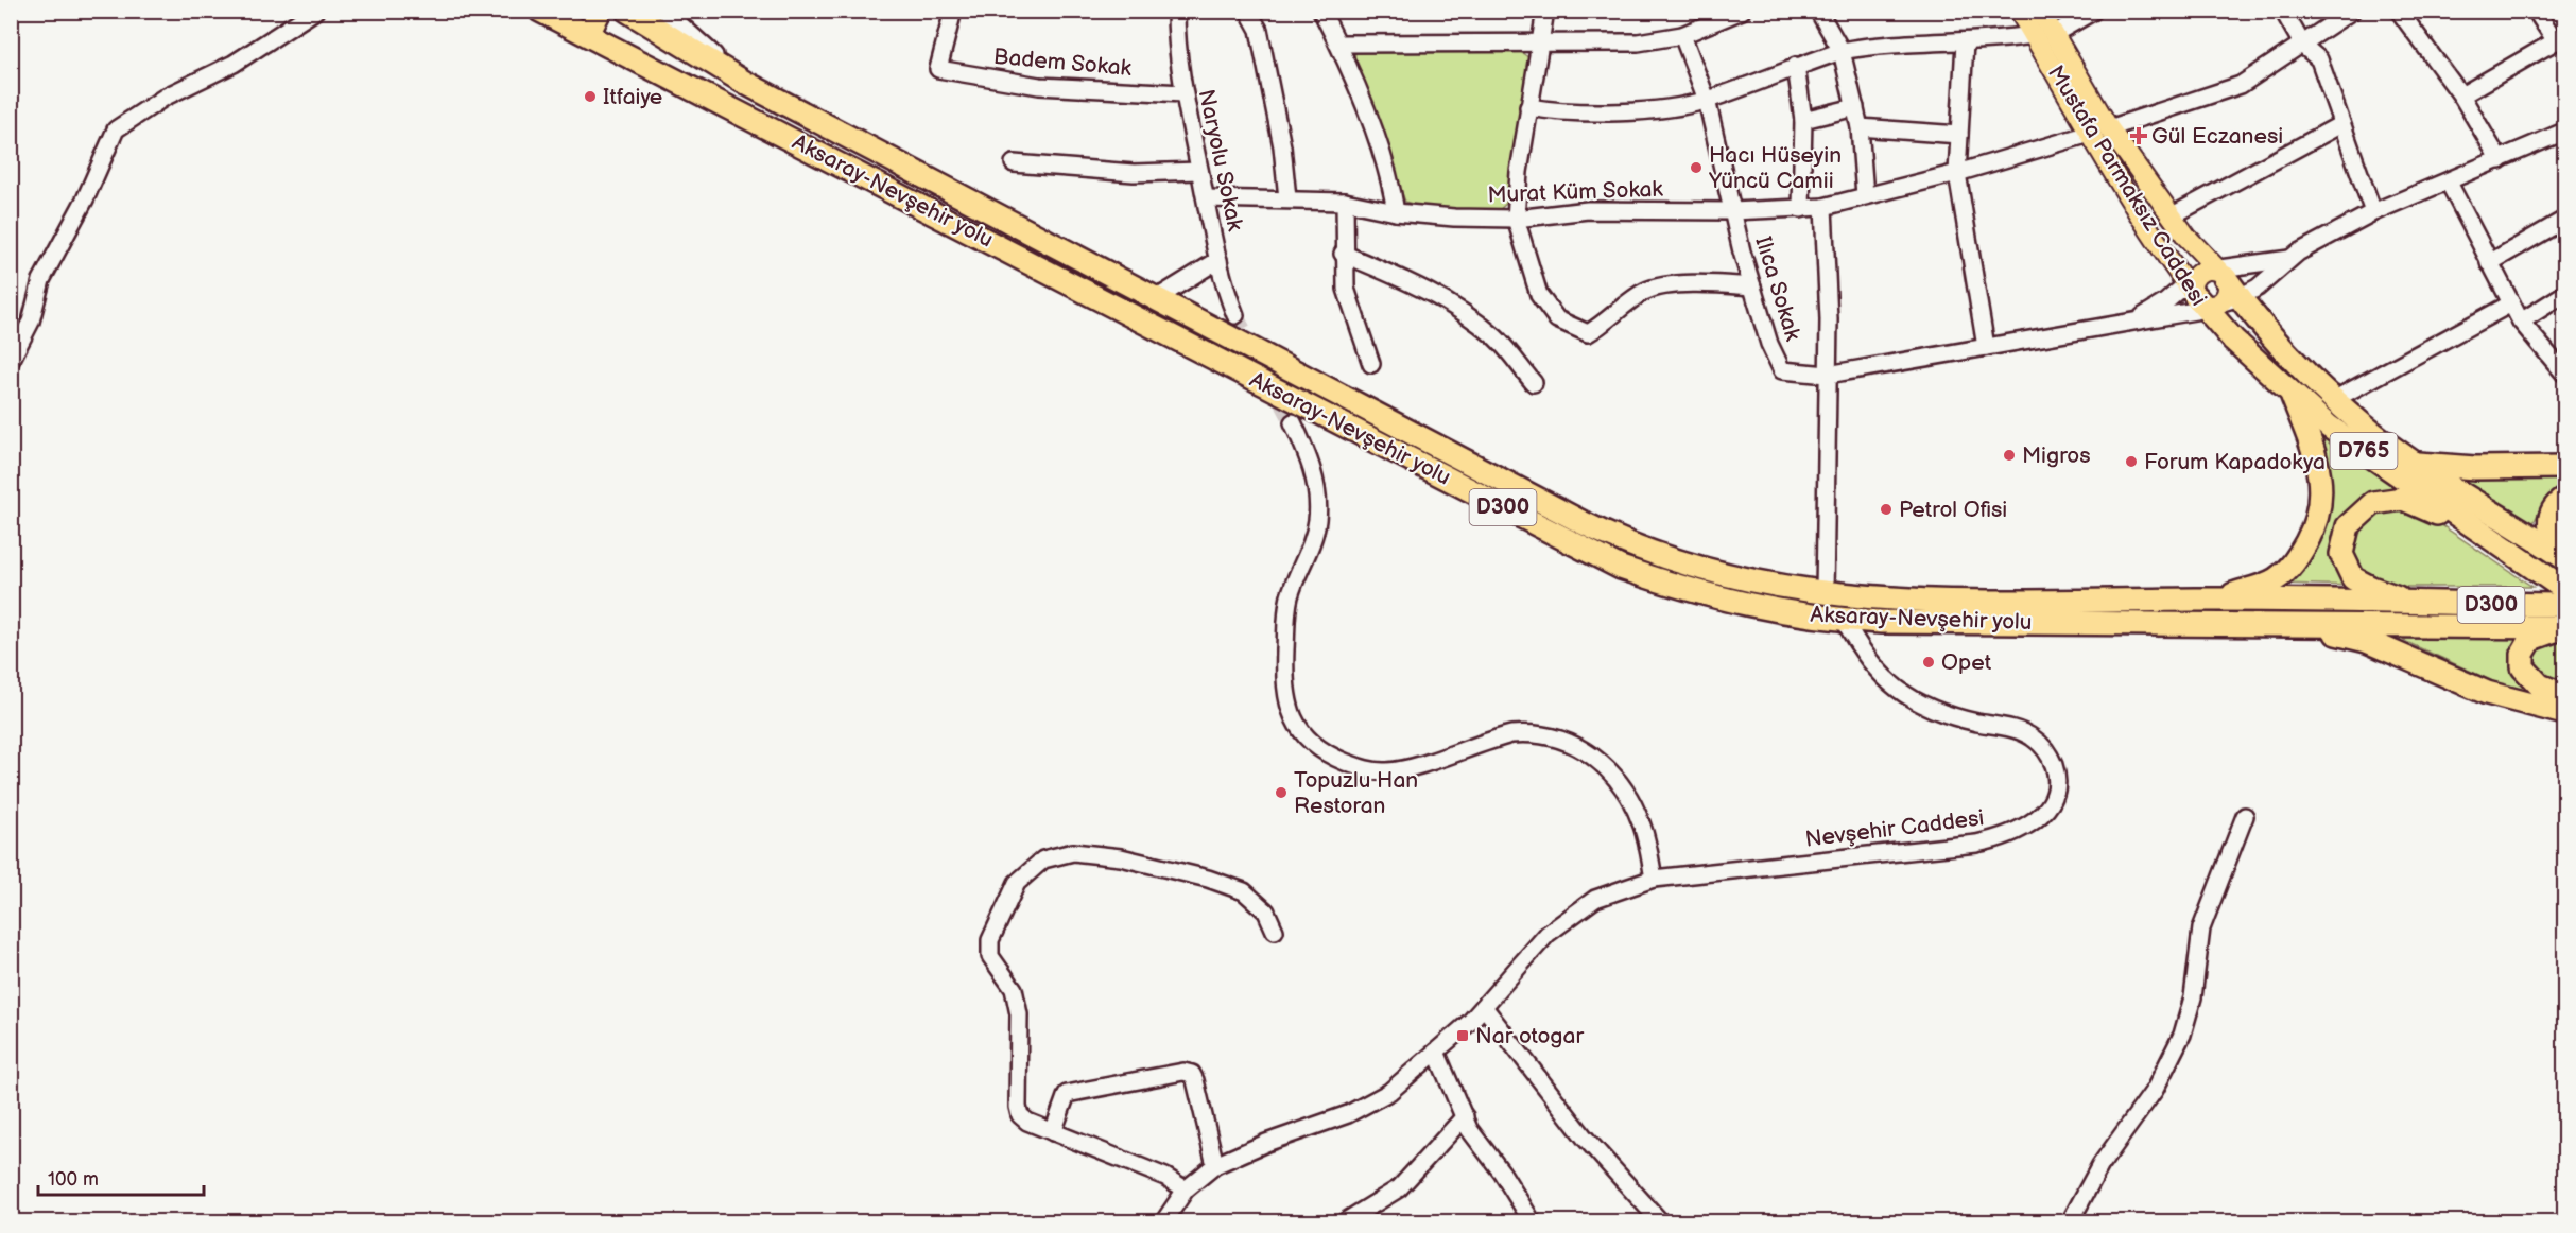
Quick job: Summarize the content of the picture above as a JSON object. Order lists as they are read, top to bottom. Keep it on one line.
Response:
{"streets":{"highway":["Mustafa Parmaksız Caddesi","Aksaray-Nevşehir yolu","D765","D300"],"street":["Badem Sokak","Naryolu Sokak","Murat Küm Sokak","Ilıca Sokak","Nevşehir Caddesi"]},"crossings":[["Badem Sokak","Naryolu Sokak"],["Naryolu Sokak","Murat Küm Sokak"],["Mustafa Parmaksız Caddesi","Murat Küm Sokak"],["Mustafa Parmaksız Caddesi","D765"],["Aksaray-Nevşehir yolu","Nevşehir Caddesi"],["Murat Küm Sokak","Ilıca Sokak"]],"places":{"other":["Itfaiye","Hacı Hüseyin Yüncü Camii","Migros","Forum Kapadokya","Petrol Ofisi","Opet","Topuzlu Han Restoran"],"health":["Gül Eczanesi"],"transit":["Nar otogar"]},"scale_bar":"100 m"}
